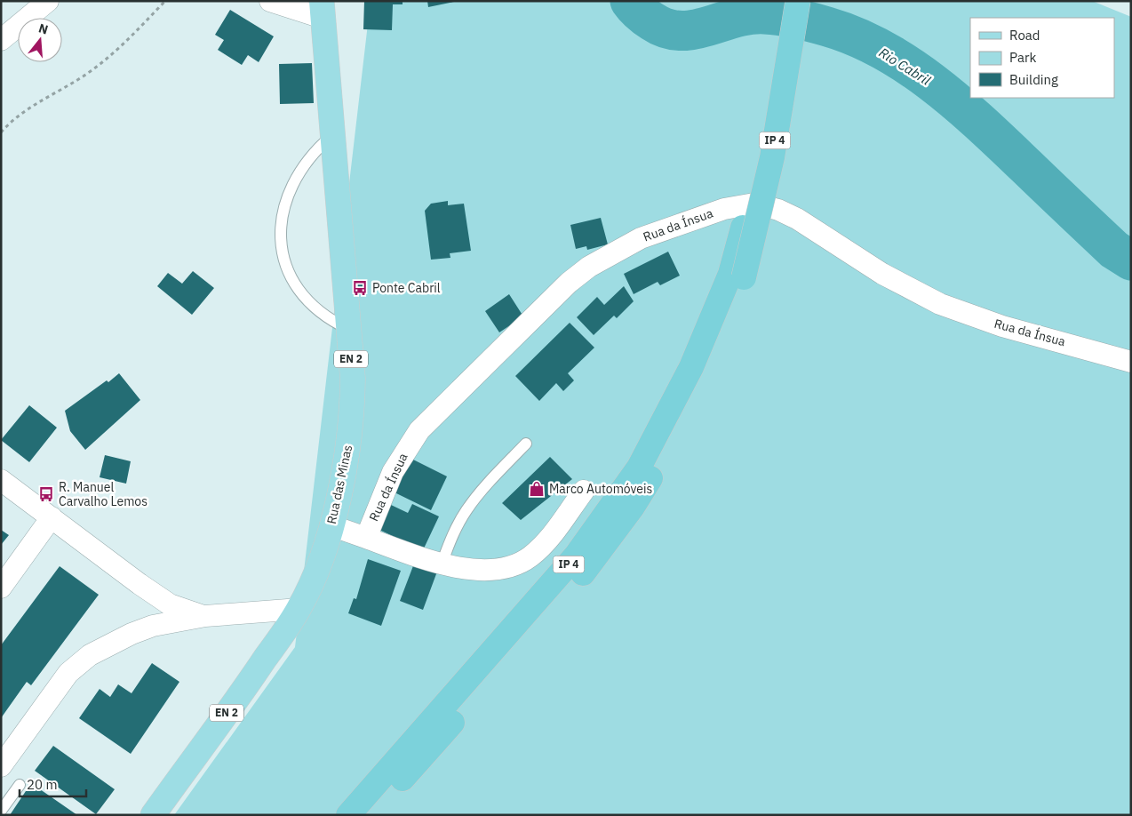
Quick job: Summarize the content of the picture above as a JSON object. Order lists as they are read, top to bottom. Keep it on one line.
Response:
{"streets":{"highway":["IP 4"],"main road":["EN 2","Rua das Minas"],"street":["Rua da Ínsua"]},"water":["Rio Cabril"],"places":{"bus stop":["Ponte Cabril","R. Manuel Carvalho Lemos"],"shop":["Marco Automóveis"]},"legend":["Road","Park","Building"],"scale_bar":"20 m","north":"top"}
